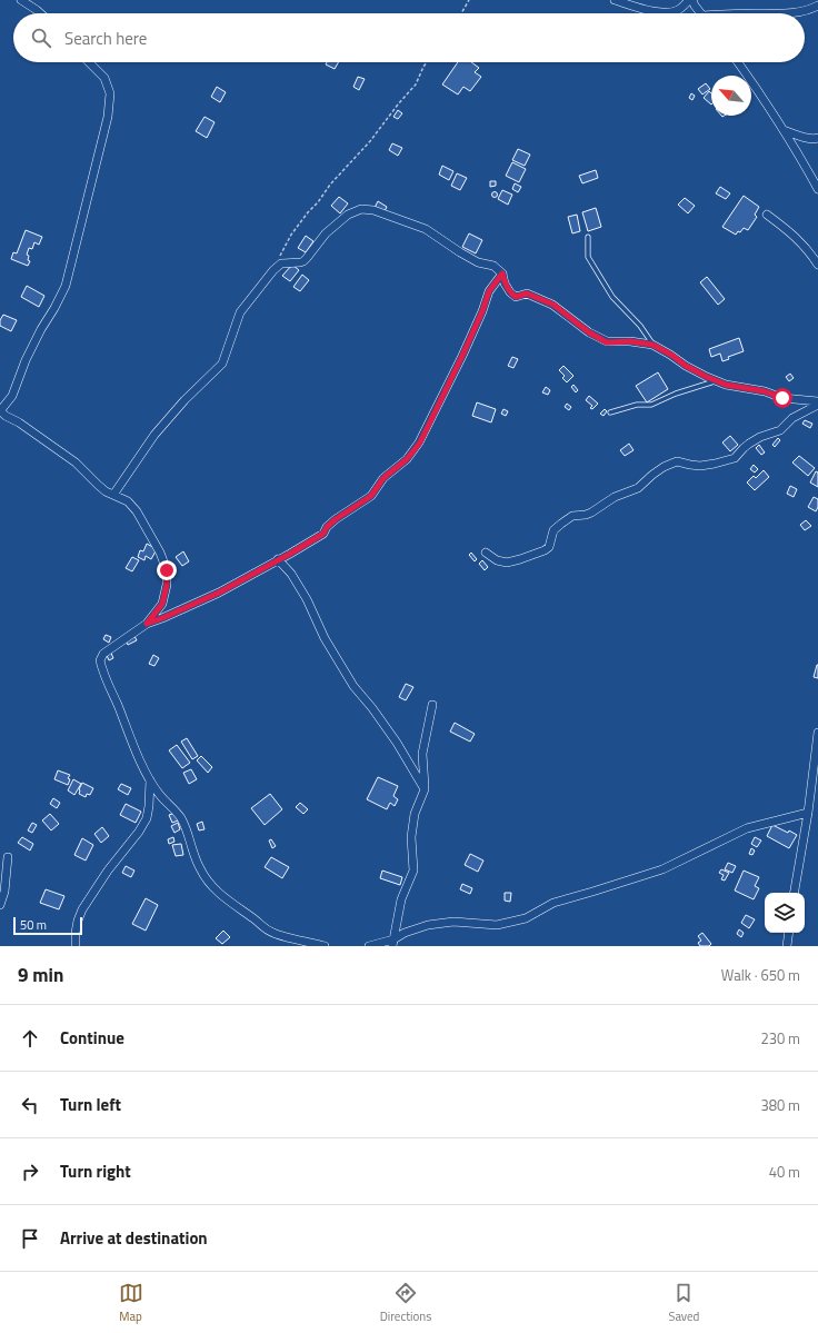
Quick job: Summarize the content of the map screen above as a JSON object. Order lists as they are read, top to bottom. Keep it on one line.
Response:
{"scale_bar":"50 m","north":"top left","page":{"search":"Search here","scale":"50 m","heading":["9 min","Walk · 650 m"],"list":[["Continue","230 m"],["Turn left","380 m"],["Turn right","40 m"],"Arrive at destination"],"nav":["Map","Directions","Saved"]}}
